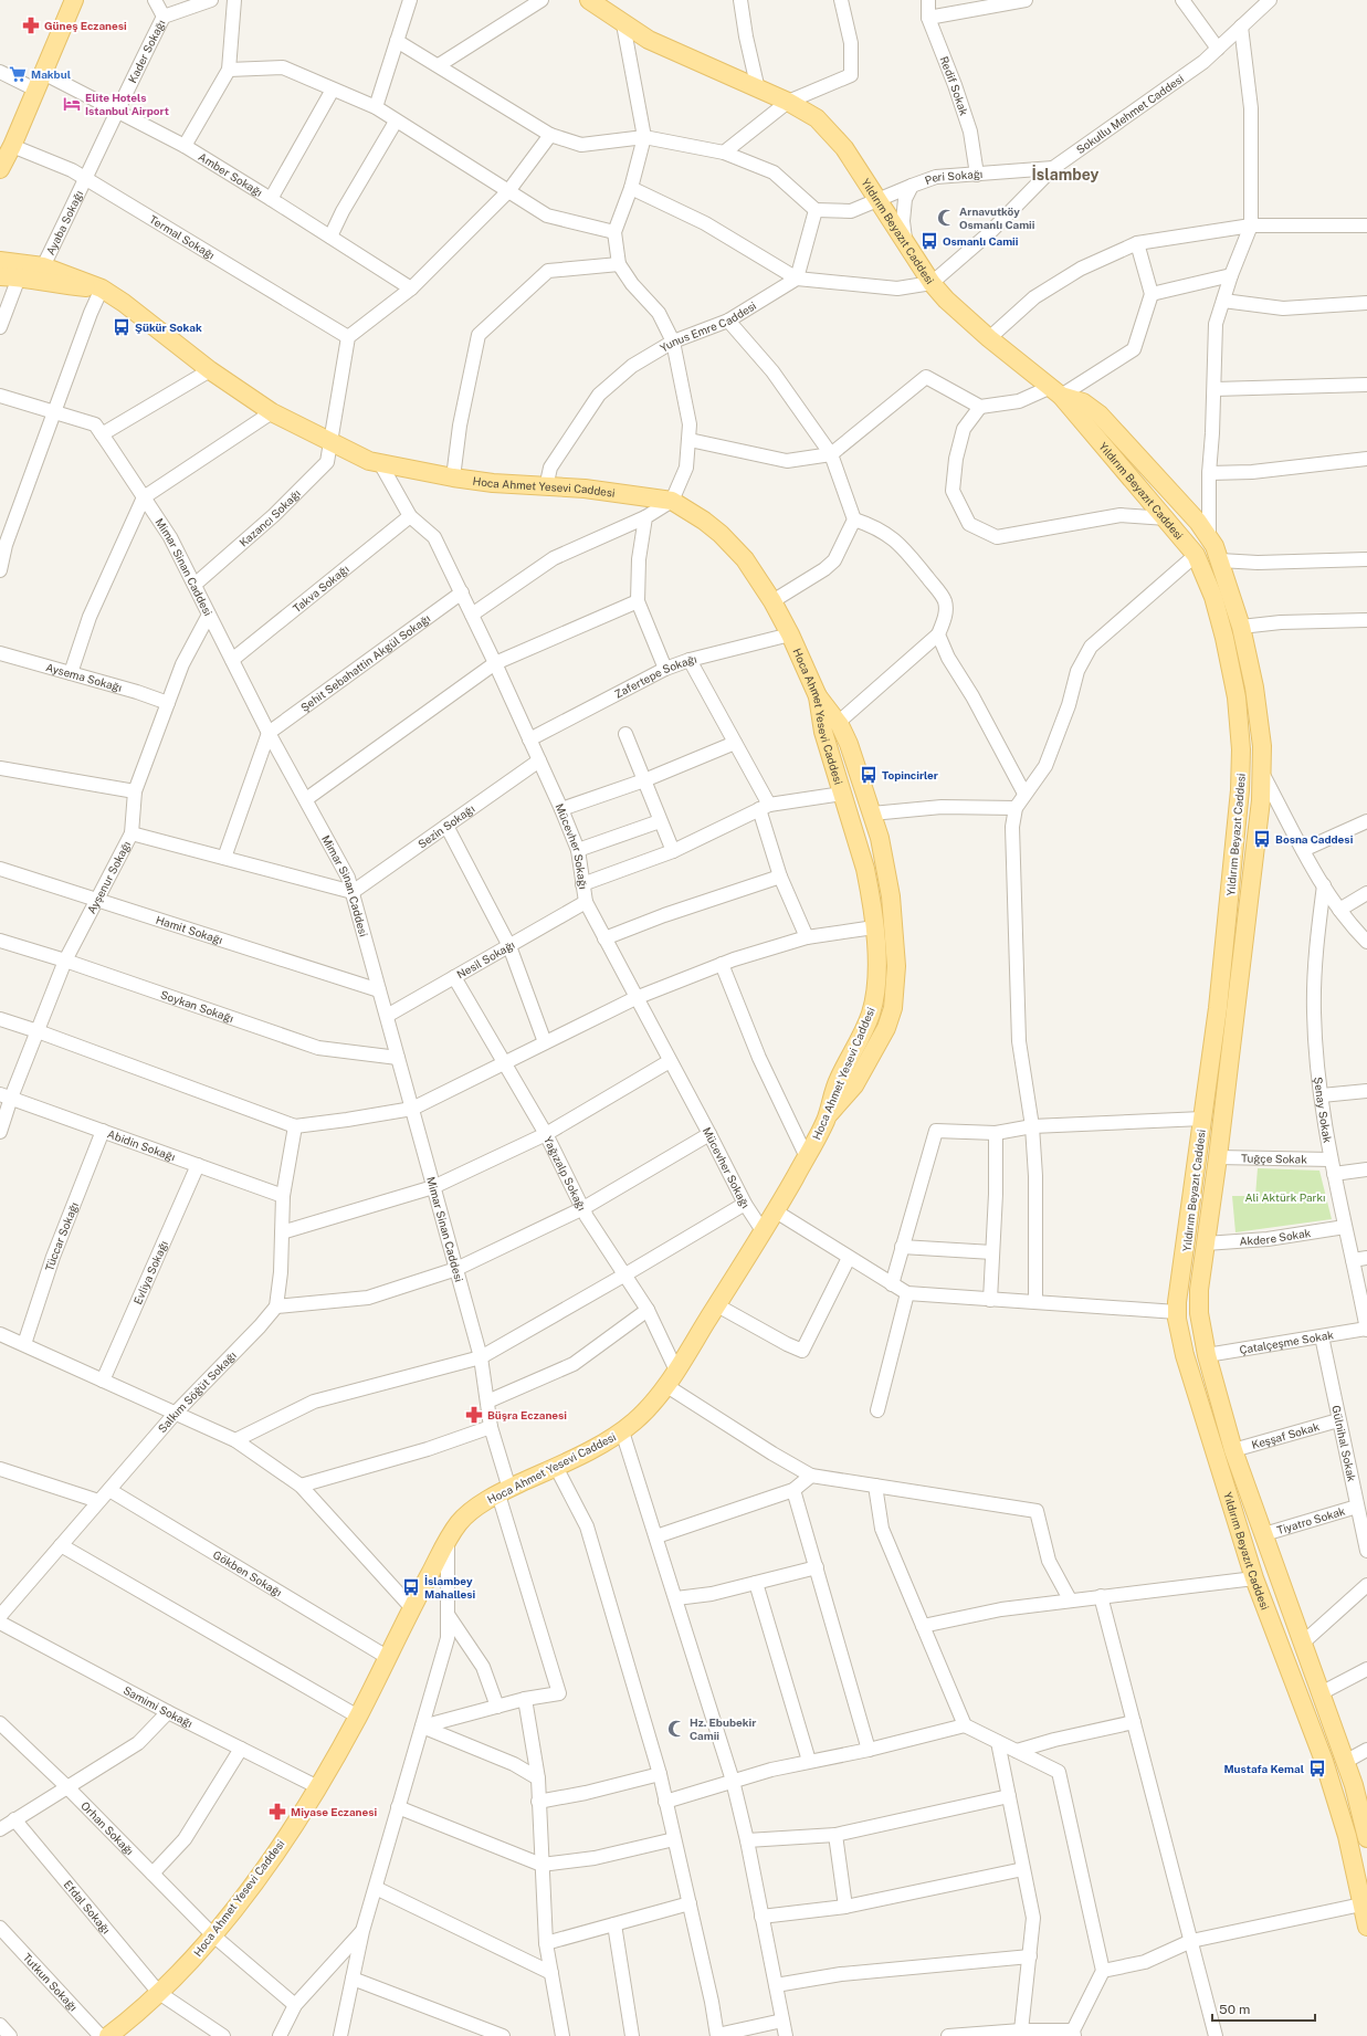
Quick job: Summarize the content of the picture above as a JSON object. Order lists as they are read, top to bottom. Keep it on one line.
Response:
{"streets":{"main road":["Yıldırım Beyazıt Caddesi","Hoca Ahmet Yesevi Caddesi"],"street":["Kader Sokağı","Redif Sokak","Sokullu Mehmet Caddesi","Amber Sokağı","Peri Sokağı","Ayaba Sokağı","Termal Sokağı","Yunus Emre Caddesi","Kazancı Sokağı","Mimar Sinan Caddesi","Takva Sokağı","Şehit Sebahattin Akgül Sokağı","Aysema Sokağı","Zafertepe Sokağı","Sezin Sokağı","Mücevher Sokağı","Ayşenur Sokağı","Hamit Sokağı","Nesil Sokağı","Soykan Sokağı","Şenay Sokak","Abidin Sokağı","Tuğçe Sokak","Yağızalp Sokağı","Tüccar Sokağı","Akdere Sokak","Evliya Sokağı","Çatalçeşme Sokak","Salkım Söğüt Sokağı","Keşşaf Sokak","Gülnihal Sokak","Tiyatro Sokak","Gökben Sokağı","Samimi Sokağı","Orhan Sokağı","Efdal Sokağı","Tutkun Sokağı"]},"crossings":[["Kader Sokağı","Amber Sokağı"],["Kader Sokağı","Ayaba Sokağı"],["Kader Sokağı","Termal Sokağı"],["Redif Sokak","Peri Sokağı"],["Sokullu Mehmet Caddesi","Peri Sokağı"],["Sokullu Mehmet Caddesi","Yıldırım Beyazıt Caddesi"],["Peri Sokağı","Yıldırım Beyazıt Caddesi"],["Ayaba Sokağı","Termal Sokağı"],["Ayaba Sokağı","Hoca Ahmet Yesevi Caddesi"],["Termal Sokağı","Kazancı Sokağı"],["Yunus Emre Caddesi","Hoca Ahmet Yesevi Caddesi"],["Hoca Ahmet Yesevi Caddesi","Kazancı Sokağı"],["Hoca Ahmet Yesevi Caddesi","Mimar Sinan Caddesi"],["Hoca Ahmet Yesevi Caddesi","Zafertepe Sokağı"],["Hoca Ahmet Yesevi Caddesi","Mücevher Sokağı"],["Hoca Ahmet Yesevi Caddesi","Yağızalp Sokağı"],["Hoca Ahmet Yesevi Caddesi","Gökben Sokağı"],["Hoca Ahmet Yesevi Caddesi","Samimi Sokağı"],["Hoca Ahmet Yesevi Caddesi","Orhan Sokağı"],["Hoca Ahmet Yesevi Caddesi","Efdal Sokağı"],["Kazancı Sokağı","Mimar Sinan Caddesi"],["Mimar Sinan Caddesi","Takva Sokağı"],["Mimar Sinan Caddesi","Şehit Sebahattin Akgül Sokağı"],["Mimar Sinan Caddesi","Sezin Sokağı"],["Mimar Sinan Caddesi","Ayşenur Sokağı"],["Mimar Sinan Caddesi","Hamit Sokağı"],["Mimar Sinan Caddesi","Nesil Sokağı"],["Mimar Sinan Caddesi","Soykan Sokağı"],["Takva Sokağı","Mücevher Sokağı"],["Şehit Sebahattin Akgül Sokağı","Mücevher Sokağı"],["Zafertepe Sokağı","Mücevher Sokağı"],["Sezin Sokağı","Mücevher Sokağı"],["Sezin Sokağı","Ayşenur Sokağı"],["Mücevher Sokağı","Nesil Sokağı"],["Ayşenur Sokağı","Hamit Sokağı"],["Ayşenur Sokağı","Soykan Sokağı"],["Ayşenur Sokağı","Abidin Sokağı"],["Nesil Sokağı","Yağızalp Sokağı"],["Şenay Sokak","Tuğçe Sokak"],["Şenay Sokak","Akdere Sokak"],["Şenay Sokak","Çatalçeşme Sokak"],["Abidin Sokağı","Tüccar Sokağı"],["Abidin Sokağı","Evliya Sokağı"],["Çatalçeşme Sokak","Gülnihal Sokak"],["Salkım Söğüt Sokağı","Gökben Sokağı"],["Keşşaf Sokak","Gülnihal Sokak"],["Gülnihal Sokak","Tiyatro Sokak"]],"districts":["İslambey"],"parks":["Ali Aktürk Parkı"],"places":{"pharmacy":["Güneş Eczanesi","Büşra Eczanesi","Miyase Eczanesi"],"supermarket":["Makbul"],"hotel":["Elite Hotels Istanbul Airport"],"mosque":["Arnavutköy Osmanlı Camii","Hz. Ebubekir Camii"],"bus stop":["Osmanlı Camii","Şükür Sokak","Topincirler","Bosna Caddesi","İslambey Mahallesi","Mustafa Kemal"]},"scale_bar":"50 m"}
